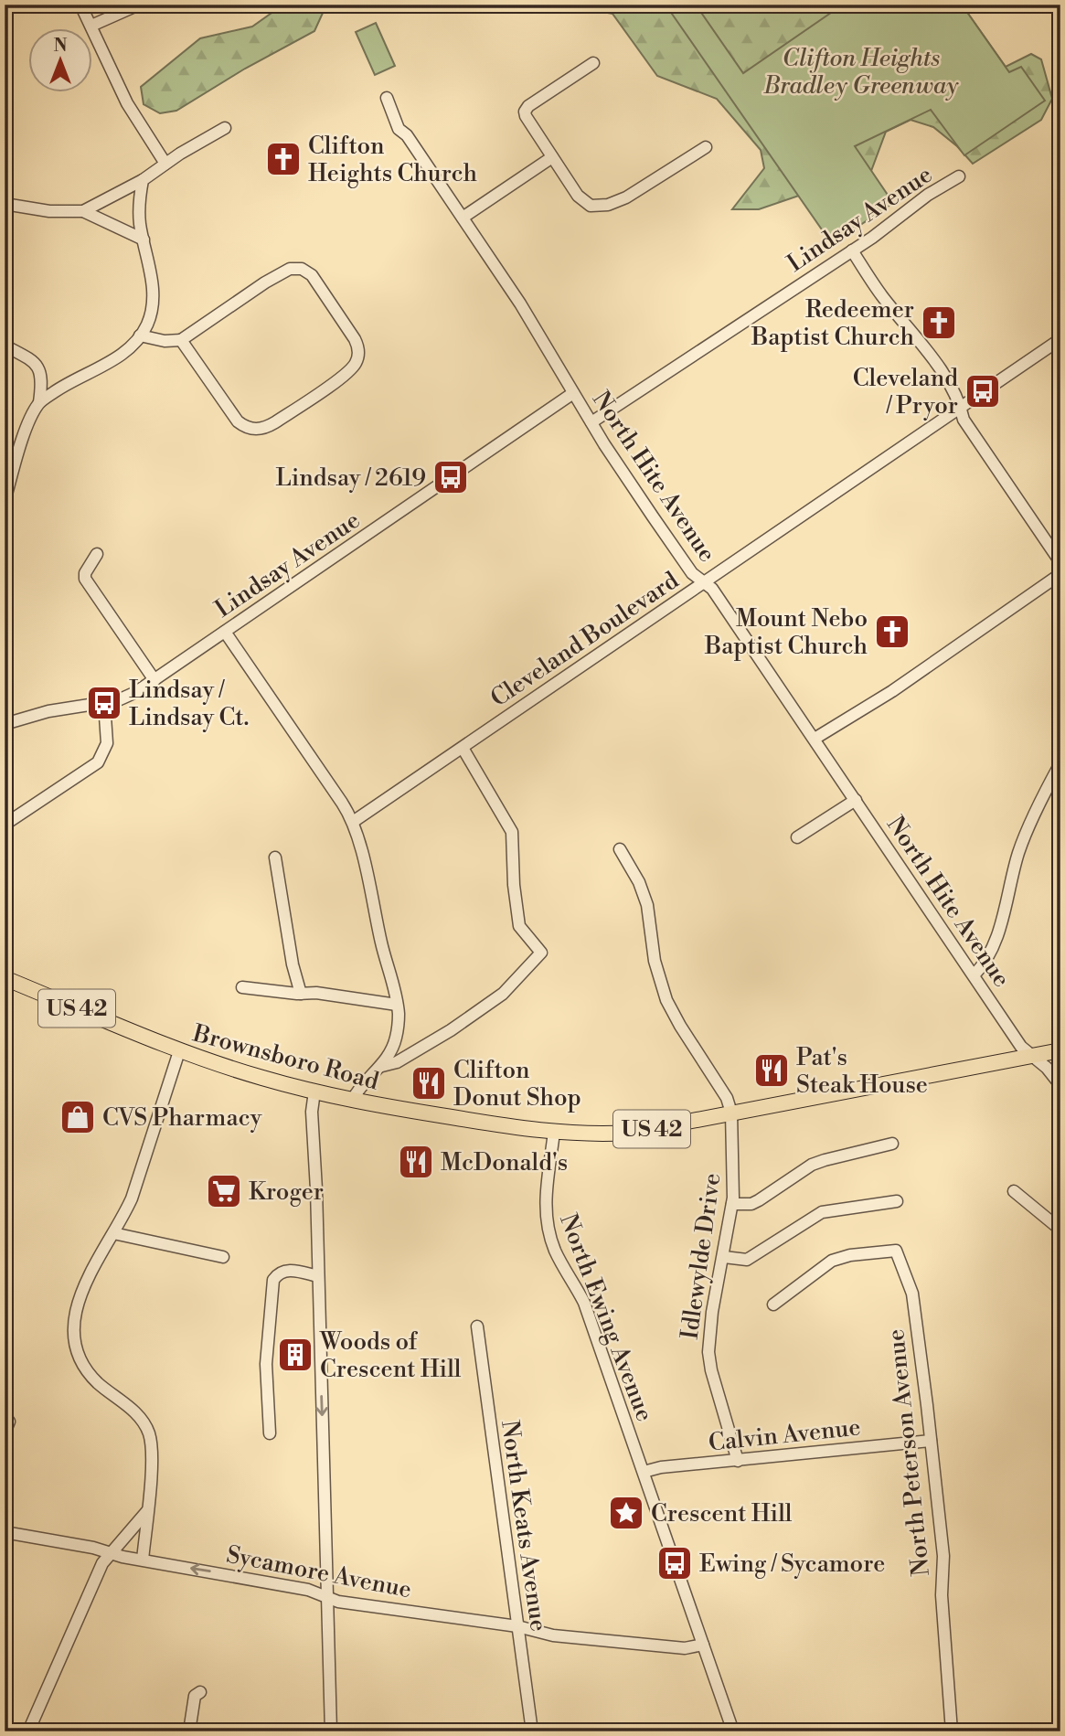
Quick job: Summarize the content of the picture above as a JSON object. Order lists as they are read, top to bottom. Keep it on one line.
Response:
{"streets":{"main road":["US 42","Brownsboro Road"],"street":["Lindsay Avenue","North Hite Avenue","Cleveland Boulevard","Idlewylde Drive","North Ewing Avenue","Calvin Avenue","North Peterson Avenue","North Keats Avenue","Sycamore Avenue"]},"crossings":[["Lindsay Avenue","North Hite Avenue"],["North Hite Avenue","Cleveland Boulevard"],["North Hite Avenue","Brownsboro Road"],["Brownsboro Road","Idlewylde Drive"],["Brownsboro Road","North Ewing Avenue"],["Idlewylde Drive","Calvin Avenue"],["North Ewing Avenue","Calvin Avenue"],["North Ewing Avenue","Sycamore Avenue"],["Calvin Avenue","North Peterson Avenue"],["North Keats Avenue","Sycamore Avenue"]],"parks":["Clifton Heights Bradley Greenway"],"places":{"church":["Clifton Heights Church","Redeemer Baptist Church","Mount Nebo Baptist Church"],"bus stop":["Cleveland / Pryor","Lindsay / 2619","Lindsay / Lindsay Ct.","Ewing / Sycamore"],"restaurant":["Pat's Steak House","Clifton Donut Shop","McDonald's"],"shop":["CVS Pharmacy"],"supermarket":["Kroger"],"building":["Woods of Crescent Hill"],"place":["Crescent Hill"]},"north":"top"}
